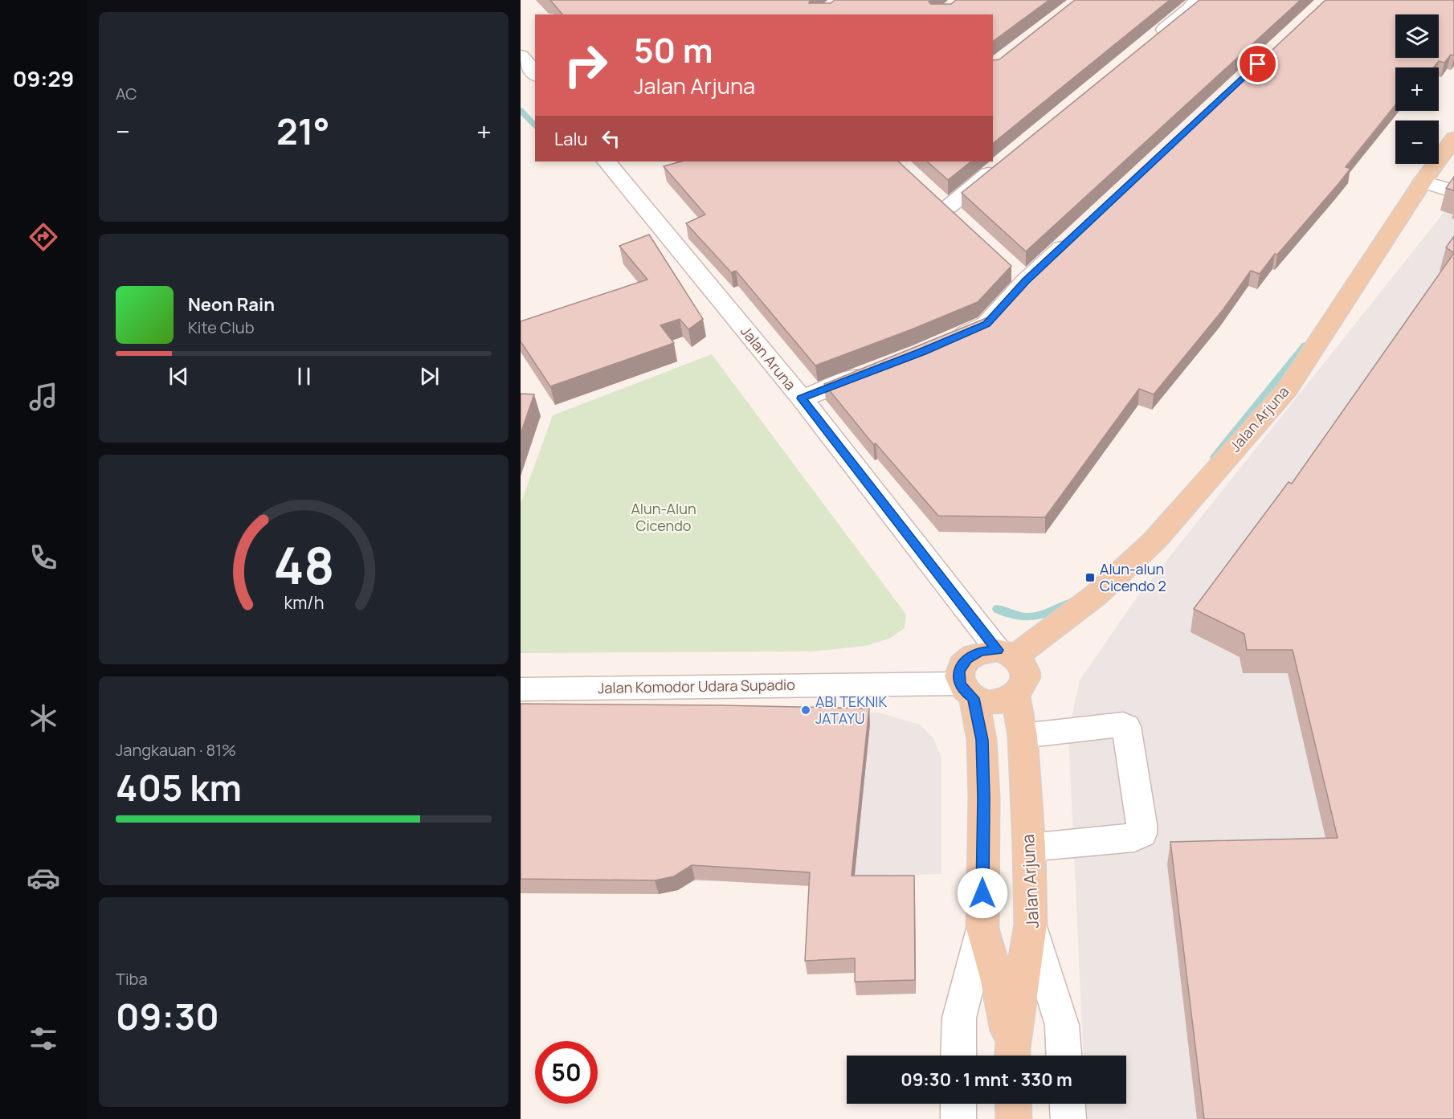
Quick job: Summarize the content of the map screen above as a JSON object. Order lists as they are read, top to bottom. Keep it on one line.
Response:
{"streets":{"main road":["Jalan Arjuna"],"street":["Jalan Aruna","Jalan Komodor Udara Supadio"]},"crossings":[["Jalan Aruna","Jalan Arjuna"],["Jalan Aruna","Jalan Komodor Udara Supadio"],["Jalan Arjuna","Jalan Komodor Udara Supadio"]],"parks":["Alun-Alun Cicendo"],"places":{"transit":["Alun-alun Cicendo 2"],"other":["ABI TEKNIK JATAYU"]},"page":{"tabs":"09:29","tile":["AC",["Jangkauan · 81%","405 km"],["Tiba","09:30"]],"map_buttons":["+","−"],"turn":["50 m","Jalan Arjuna"],"heat":["−","21°","+"],"then":"Lalu","song":["Neon Rain","Kite Club"],"limit":"50","trip":"09:30 · 1 mnt · 330 m","gauge":["48","km/h"]}}
